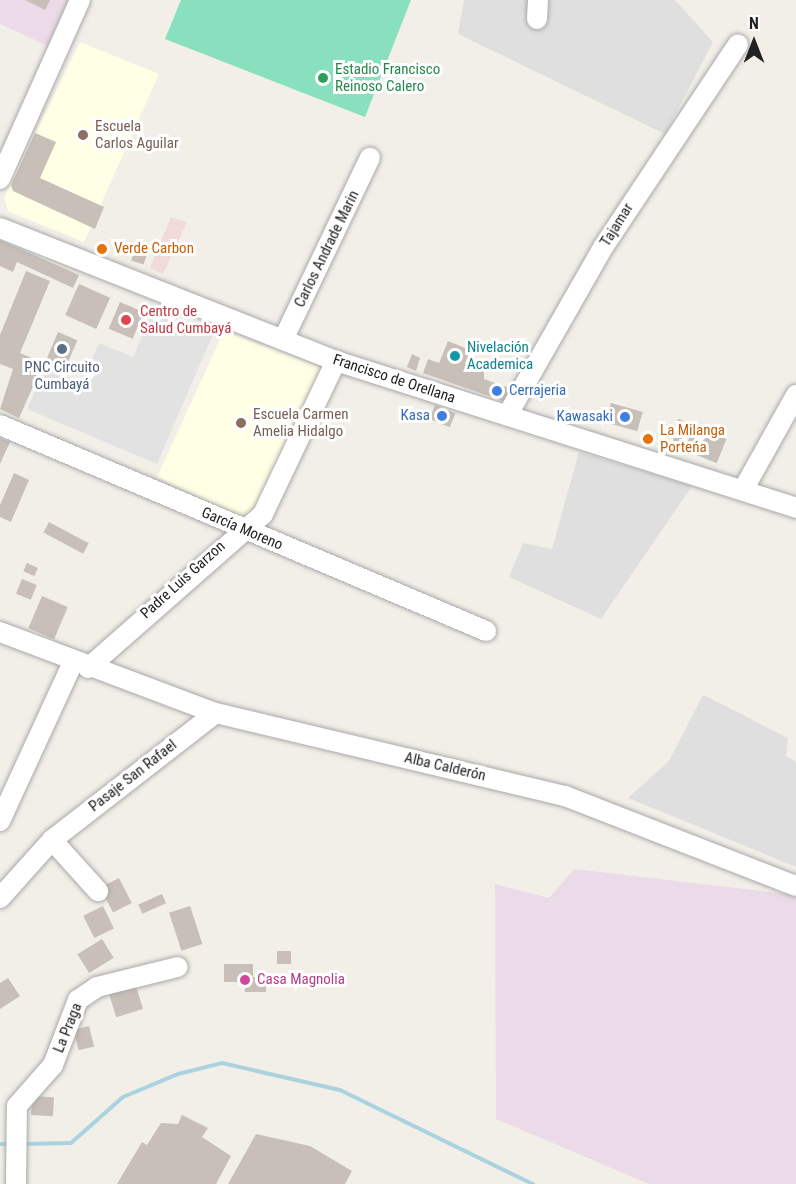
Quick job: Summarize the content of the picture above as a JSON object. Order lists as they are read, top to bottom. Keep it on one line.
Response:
{"streets":{"street":["Tajamar","Carlos Andrade Marin","Francisco de Orellana","García Moreno","Padre Luis Garzon","Alba Calderón","Pasaje San Rafael","La Praga"]},"crossings":[["Tajamar","Francisco de Orellana"],["Carlos Andrade Marin","Francisco de Orellana"],["Francisco de Orellana","Padre Luis Garzon"],["García Moreno","Padre Luis Garzon"],["Padre Luis Garzon","Alba Calderón"],["Alba Calderón","Pasaje San Rafael"]],"places":["Estadio Francisco Reinoso Calero","Escuela Carlos Aguilar","Verde Carbon","Centro de Salud Cumbayá","PNC Circuito Cumbayá","Nivelación Academica","Cerrajeria","Kasa","Kawasaki","Escuela Carmen Amelia Hidalgo","La Milanga Porteńa","Casa Magnolia"],"north":"top"}
